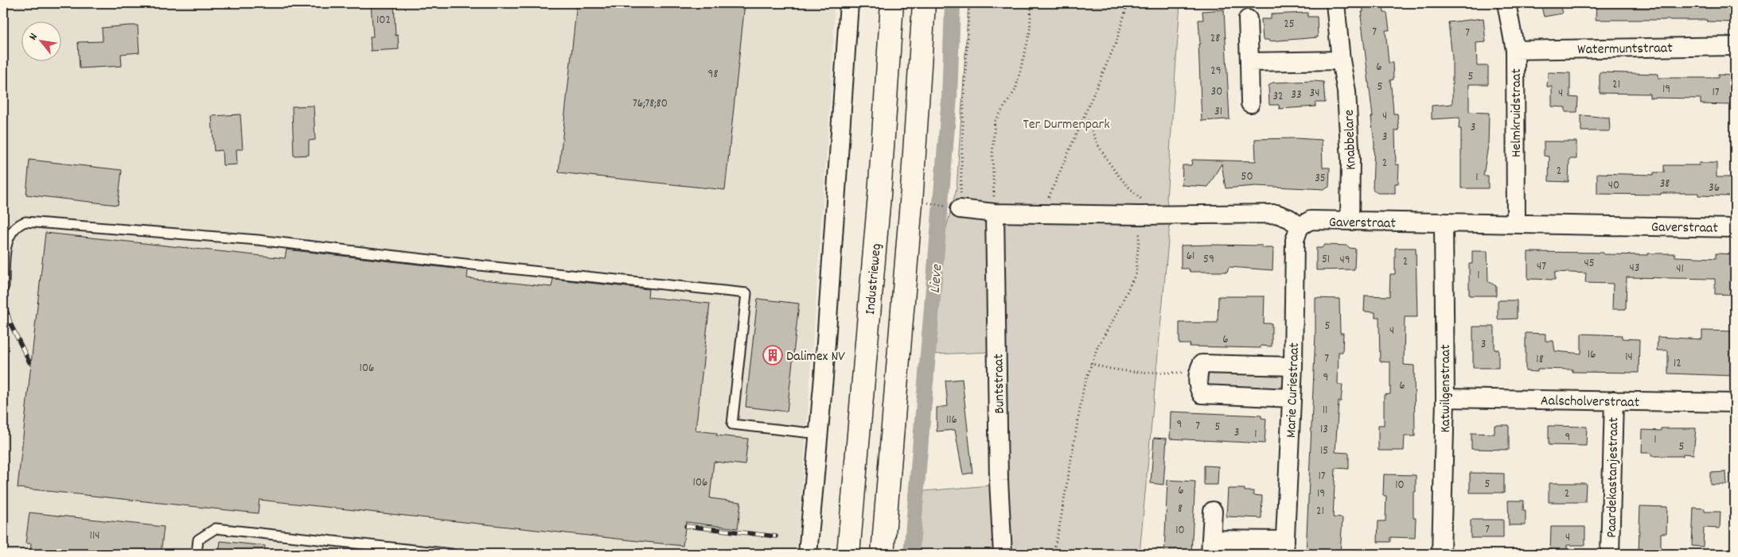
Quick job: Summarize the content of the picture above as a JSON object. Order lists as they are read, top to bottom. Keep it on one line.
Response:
{"streets":{"highway":["Industrieweg"],"street":["Watermuntstraat","Helmkruidstraat","Knabbelare","Gaverstraat","Buntstraat","Katwilgenstraat","Marie Curiestraat","Aalscholverstraat","Paardekastanjestraat"]},"crossings":[["Watermuntstraat","Helmkruidstraat"],["Helmkruidstraat","Gaverstraat"],["Knabbelare","Gaverstraat"],["Gaverstraat","Katwilgenstraat"],["Gaverstraat","Marie Curiestraat"],["Katwilgenstraat","Aalscholverstraat"],["Aalscholverstraat","Paardekastanjestraat"]],"water":["Lieve"],"parks":["Ter Durmenpark"],"places":{"building":["Dalimex NV"]},"house_numbers":["102","25","7","7","28","6","29","98","5","21","5","19","30","17","34","4","33","32","76;78;80","31","4","3","3","2","2","50","1","35","38","40","36","61","59","51","49","2","45","47","43","41","1","5","4","6","3","16","14","7","18","12","106","9","6","11","116","9","7","5","13","3","1","9","1","5","15","17","106","5","10","6","19","2","8","21","7","10","114","4"],"north":"top left"}
